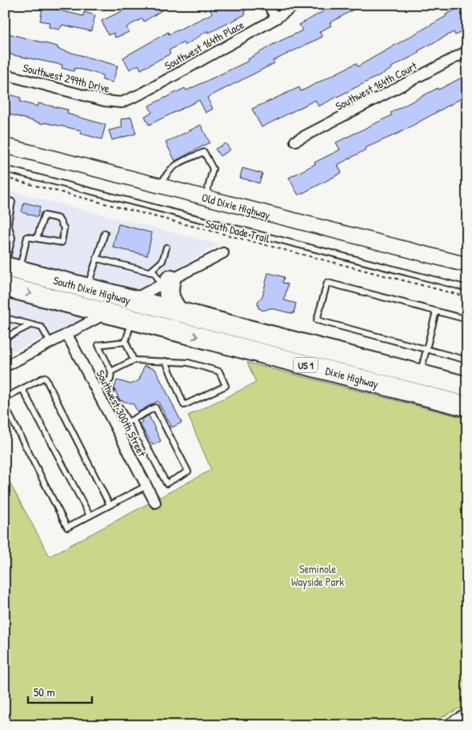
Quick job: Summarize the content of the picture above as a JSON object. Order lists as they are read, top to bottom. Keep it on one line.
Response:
{"streets":{"highway":["South Dixie Highway","US 1","Dixie Highway"],"street":["Southwest 164th Place","Southwest 299th Drive","Southwest 164th Court","Old Dixie Highway","Southwest 300th Street"],"path":["South Dade Trail"]},"crossings":[["Southwest 164th Place","Southwest 299th Drive"],["South Dixie Highway","US 1"],["South Dixie Highway","Dixie Highway"]],"parks":["Seminole Wayside Park"],"scale_bar":"50 m"}
